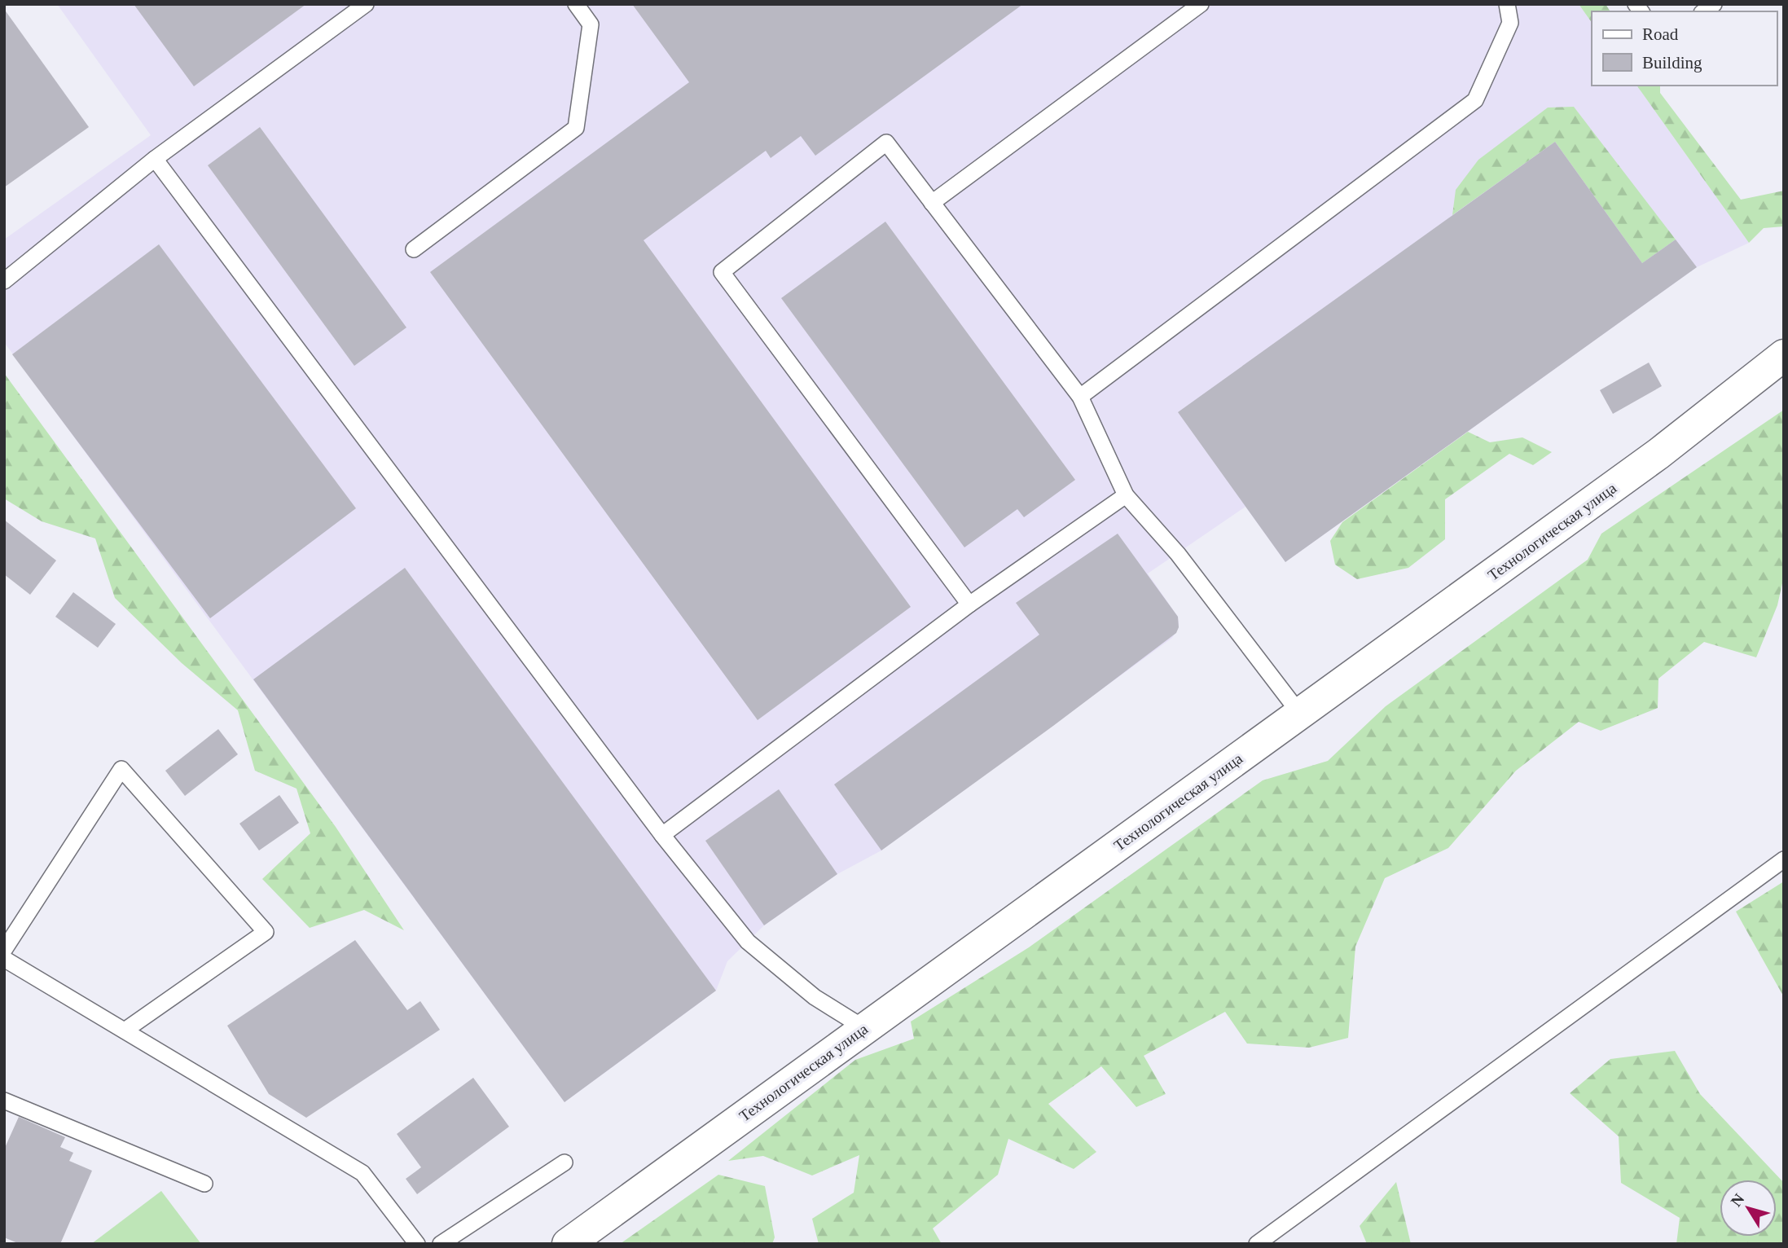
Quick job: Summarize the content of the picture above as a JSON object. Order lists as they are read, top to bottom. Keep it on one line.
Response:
{"streets":{"street":["Технологическая улица"]},"legend":["Road","Building"],"north":"top left"}
